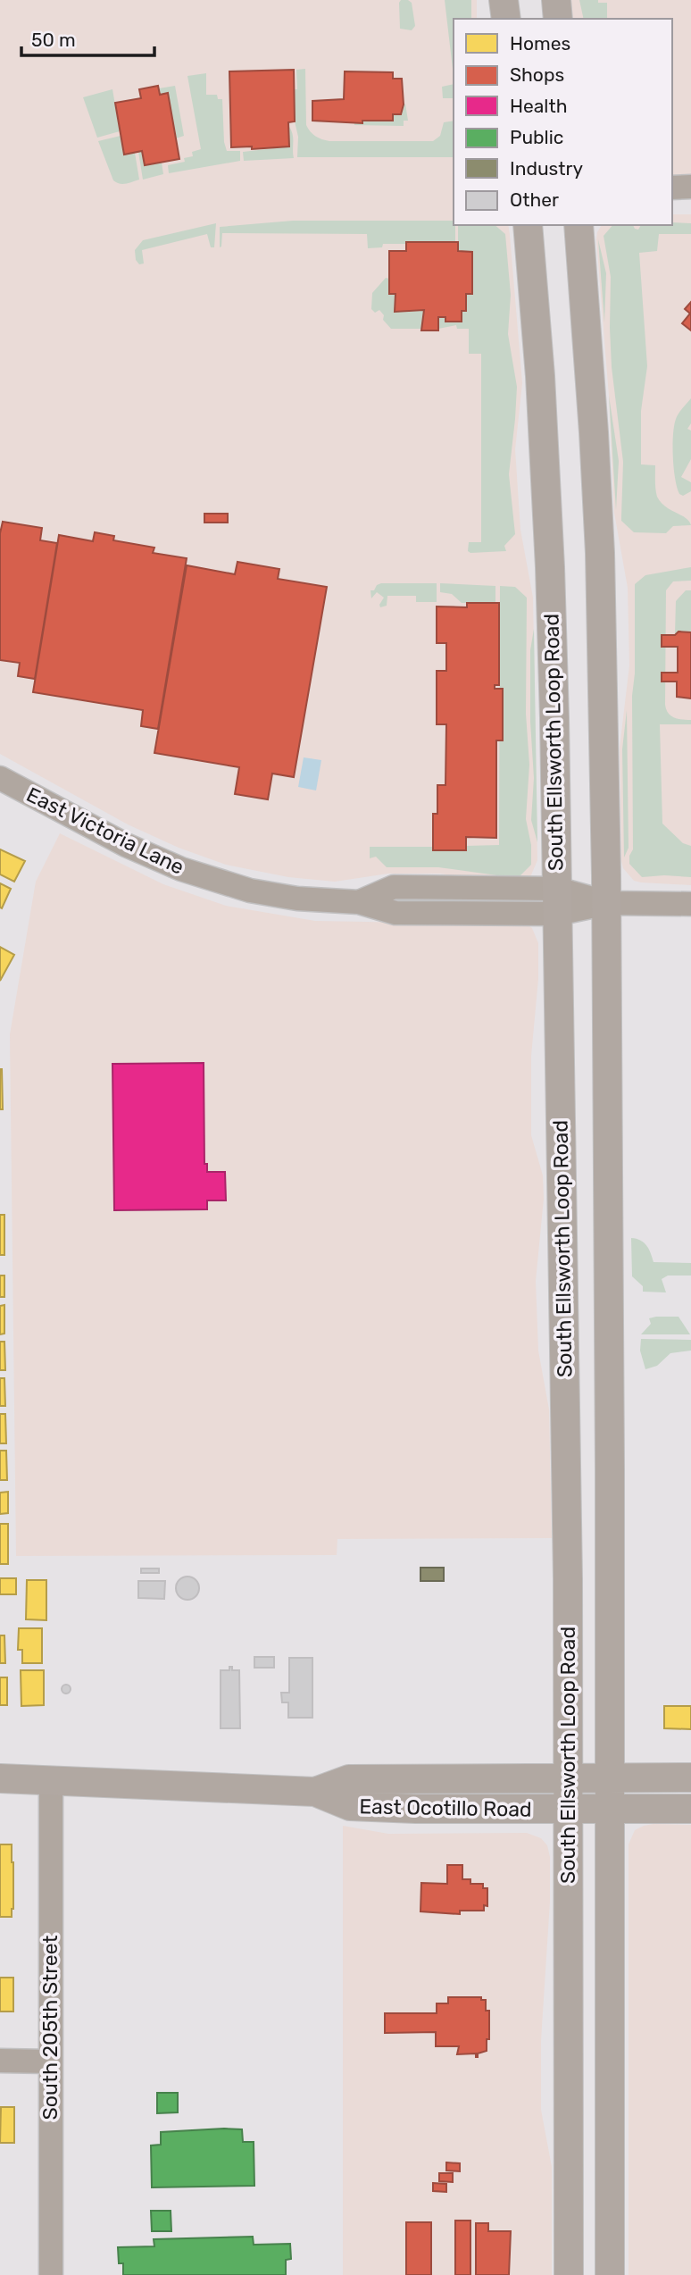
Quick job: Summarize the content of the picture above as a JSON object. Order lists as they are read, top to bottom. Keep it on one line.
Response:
{"streets":{"main road":["South Ellsworth Loop Road","East Ocotillo Road"],"street":["East Victoria Lane","South 205th Street"]},"crossings":[["South Ellsworth Loop Road","East Victoria Lane"],["South Ellsworth Loop Road","East Ocotillo Road"],["East Ocotillo Road","South 205th Street"]],"legend":["Homes","Shops","Health","Public","Industry","Other"],"scale_bar":"50 m"}
